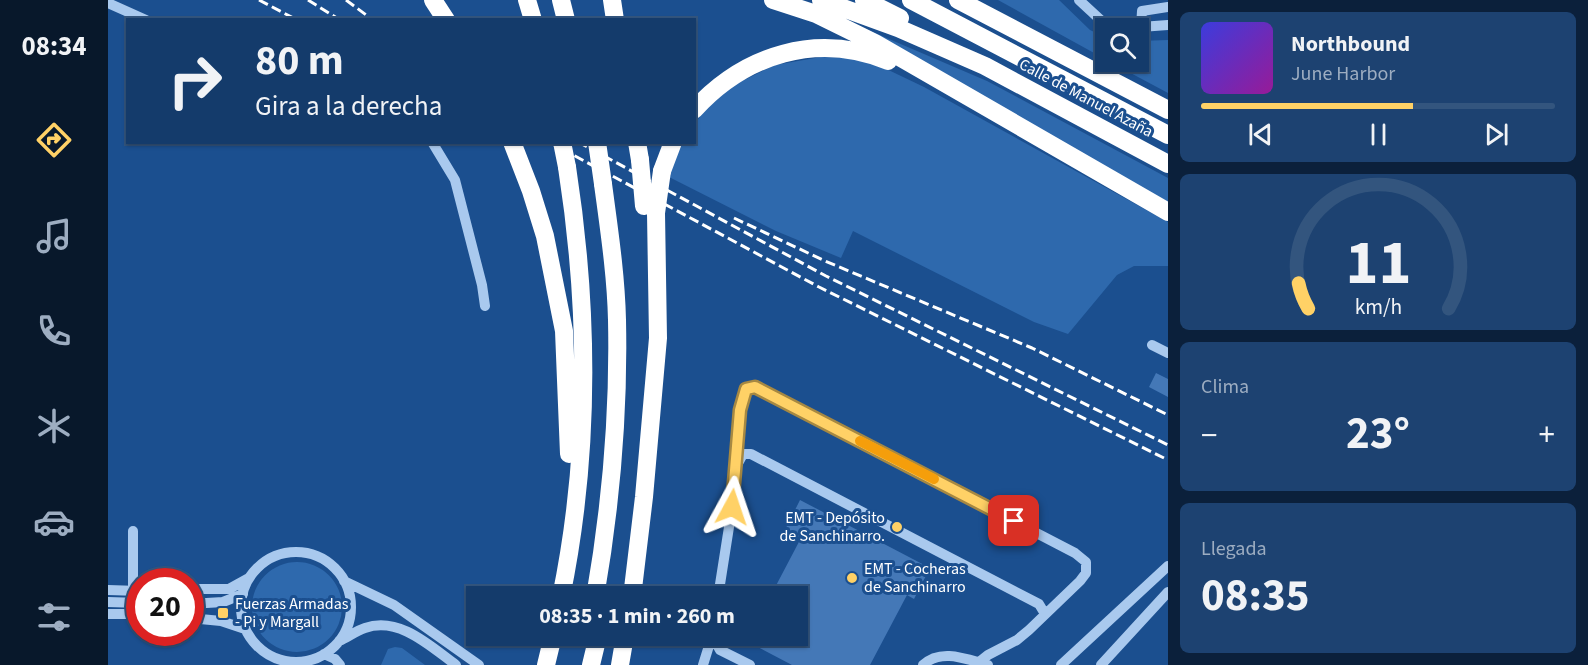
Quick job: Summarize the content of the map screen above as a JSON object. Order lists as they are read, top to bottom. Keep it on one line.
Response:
{"streets":{"highway":["Calle de Manuel Azaña"]},"places":{"other":["EMT - Depósito de Sanchinarro.","EMT - Cocheras de Sanchinarro"],"transit":["Fuerzas Armadas - Pi y Margall"]},"page":{"tabs":"08:34","turn":["80 m","Gira a la derecha"],"song":["Northbound","June Harbor"],"tile":["Clima",["Llegada","08:35"]],"heat":["−","23°","+"],"limit":"20","trip":"08:35 · 1 min · 260 m","gauge":["11","km/h"]}}
